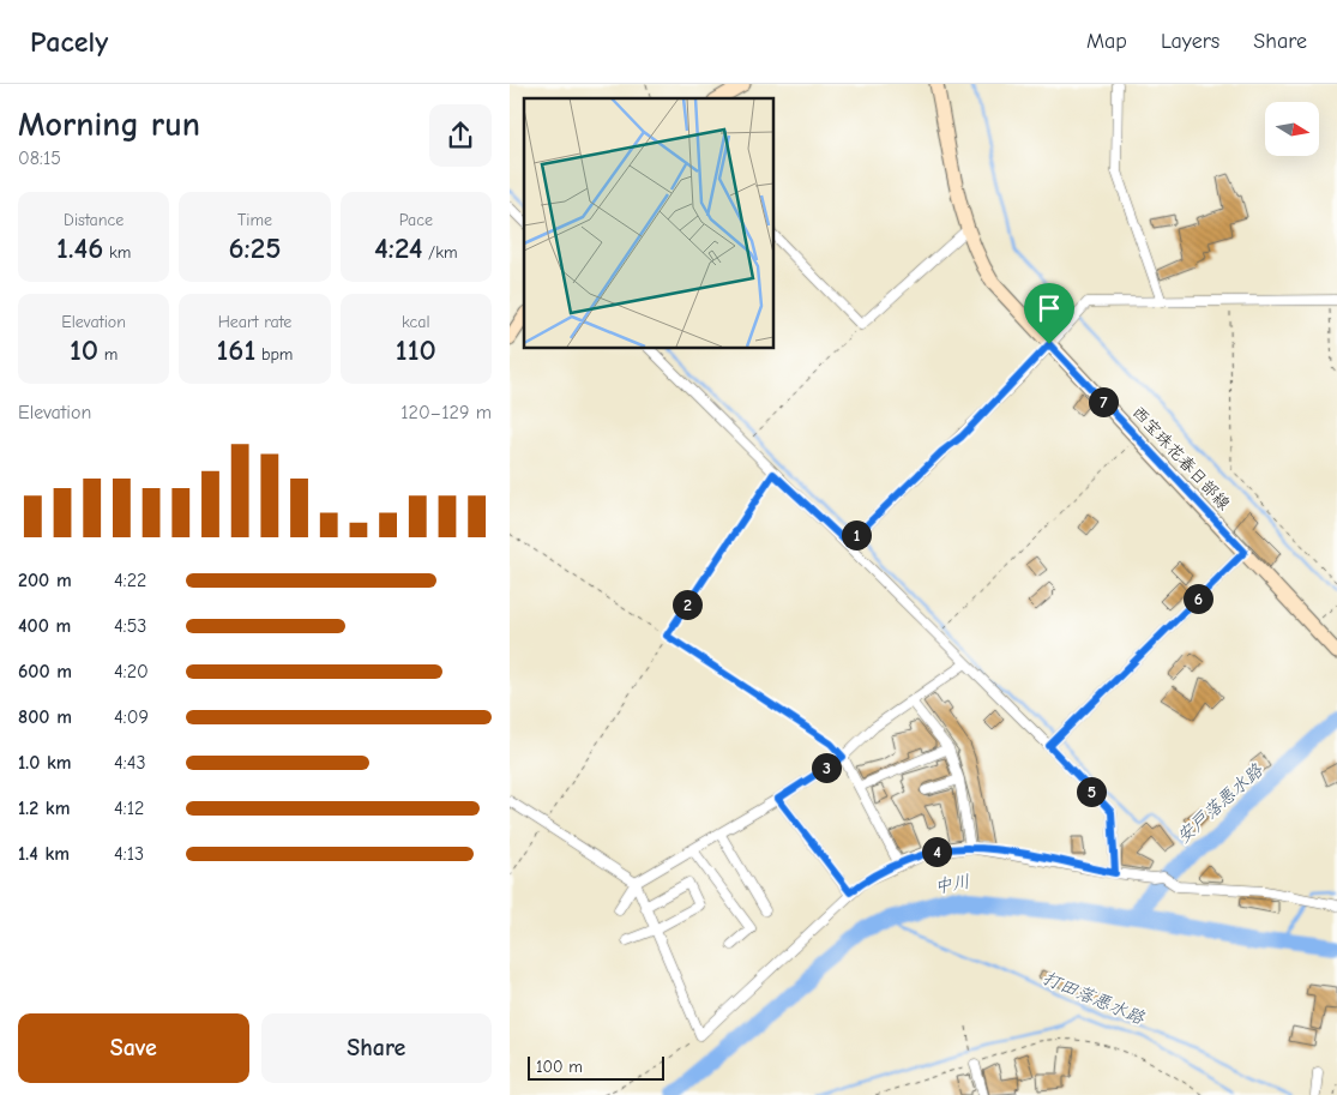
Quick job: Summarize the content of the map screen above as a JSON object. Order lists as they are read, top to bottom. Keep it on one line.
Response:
{"streets":{"main road":["西宝珠花春日部線"]},"water":["安戸落悪水路","中川","打田落悪水路"],"scale_bar":"100 m","north":"right","page":{"header":"Pacely","nav":["Map","Layers","Share"],"heading":["Morning run","08:15"],"stats":[["Distance","1.46 km"],["Time","6:25"],["Pace","4:24 /km"],["Elevation","10 m"],["Heart rate","161 bpm"],["kcal","110"]],"pins":["7","1","6","2","3","5","4"],"chart":["Elevation","120–129 m"],"list":[{"name":"200 m","note":"4:22"},{"name":"400 m","note":"4:53"},{"name":"600 m","note":"4:20"},{"name":"800 m","note":"4:09"},{"name":"1.0 km","note":"4:43"},{"name":"1.2 km","note":"4:12"},{"name":"1.4 km","note":"4:13"}],"buttons":["Save","Share"],"scale":"100 m"}}
